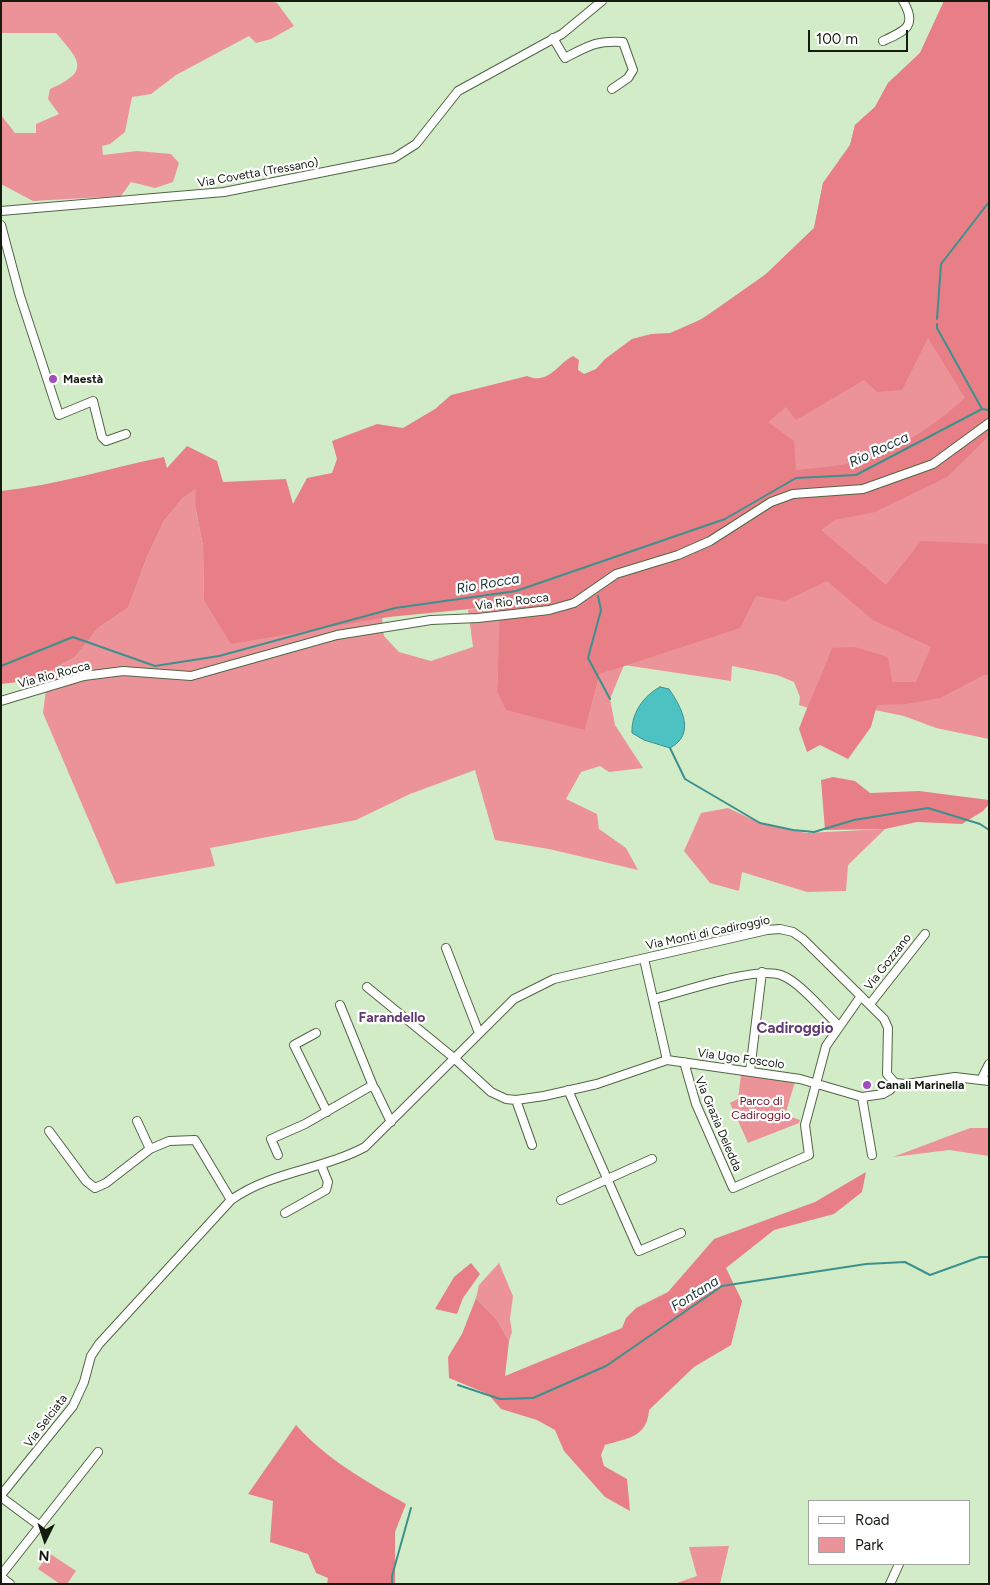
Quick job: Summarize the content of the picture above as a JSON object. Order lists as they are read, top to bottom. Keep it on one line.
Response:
{"streets":{"street":["Via Covetta (Tressano)","Via Rio Rocca","Via Monti di Cadiroggio","Via Gozzano","Via Ugo Foscolo","Via Grazia Deledda","Via Selciata"]},"crossings":[["Via Monti di Cadiroggio","Via Gozzano"],["Via Monti di Cadiroggio","Via Selciata"],["Via Ugo Foscolo","Via Grazia Deledda"]],"districts":["Farandello","Cadiroggio"],"water":["Rio Rocca","Fontana"],"parks":["Parco di Cadiroggio"],"places":["Maestà","Canali Marinella"],"legend":["Road","Park"],"scale_bar":"100 m","north":"bottom"}
